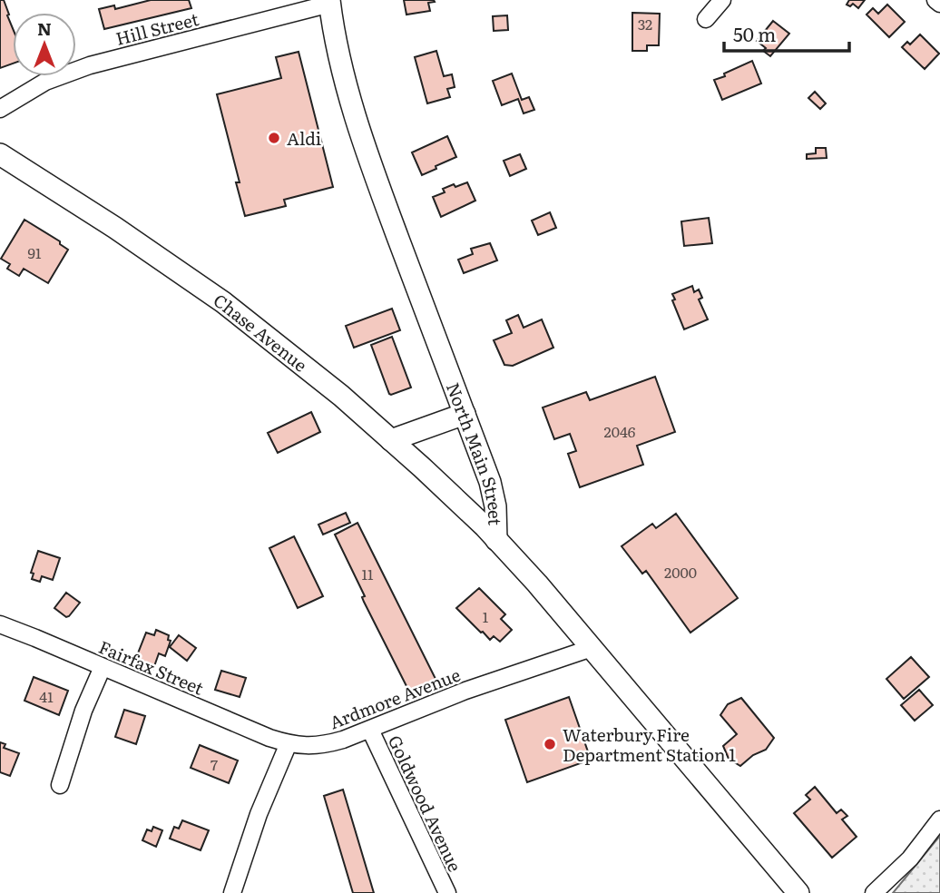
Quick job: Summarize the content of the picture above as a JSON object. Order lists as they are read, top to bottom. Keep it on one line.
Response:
{"streets":{"main road":["Chase Avenue","North Main Street"],"street":["Hill Street","Fairfax Street","Ardmore Avenue","Goldwood Avenue"]},"crossings":[["Hill Street","North Main Street"],["Chase Avenue","North Main Street"],["North Main Street","Ardmore Avenue"],["Fairfax Street","Ardmore Avenue"],["Ardmore Avenue","Goldwood Avenue"]],"places":["Aldi","Waterbury Fire Department Station 1"],"house_numbers":["32","91","2046","2000","11","1","41","7"],"scale_bar":"50 m","north":"top"}
